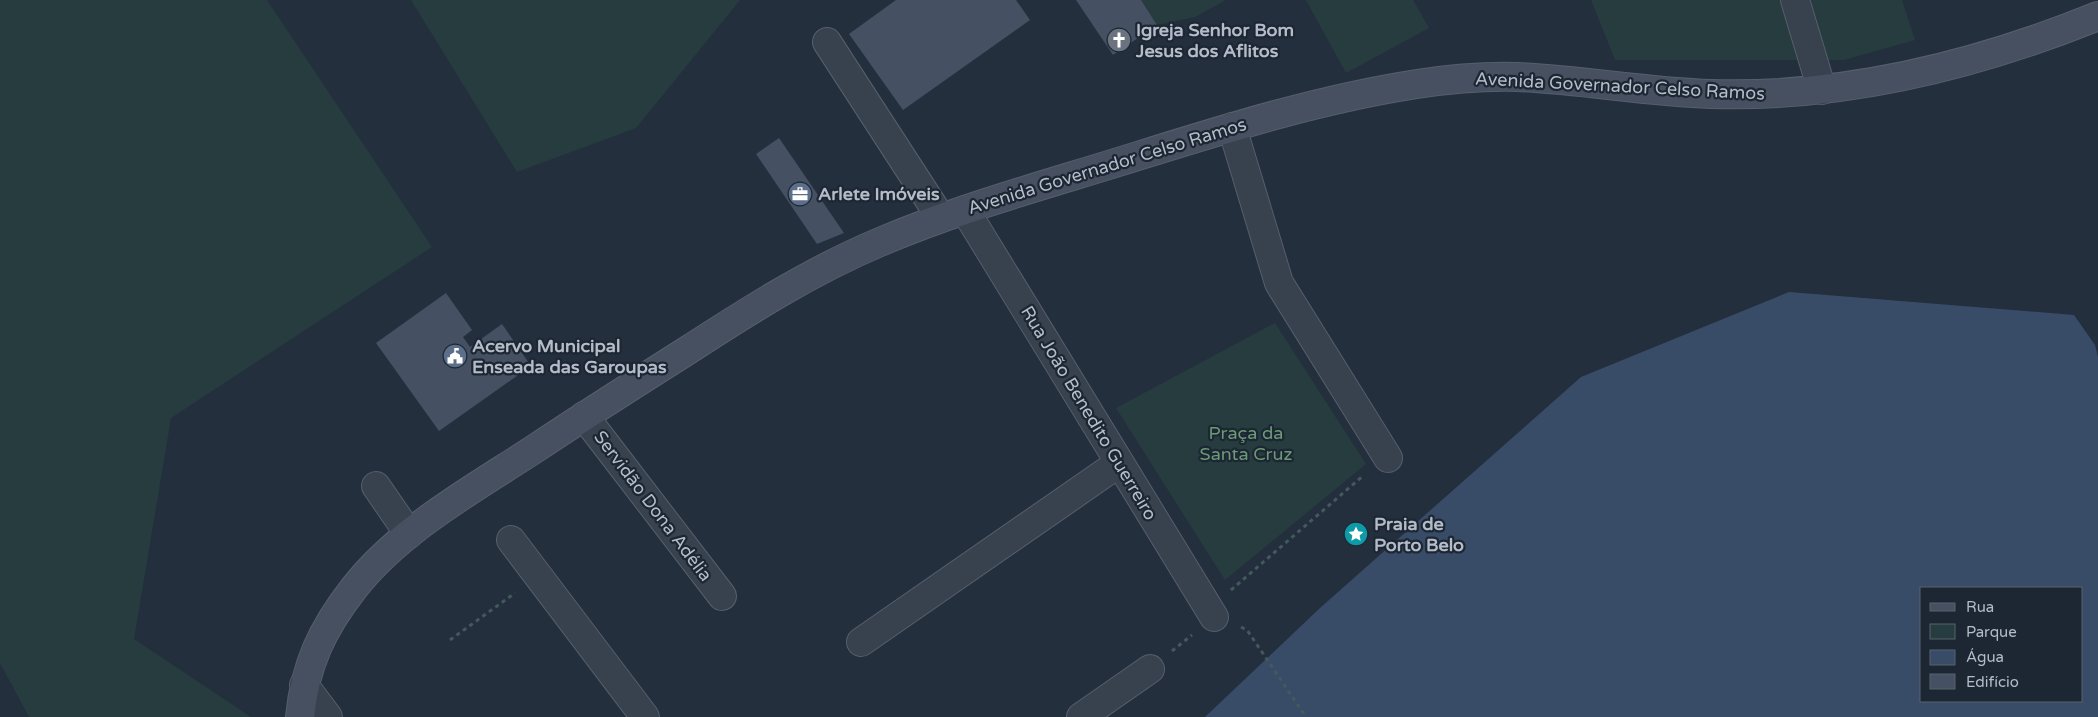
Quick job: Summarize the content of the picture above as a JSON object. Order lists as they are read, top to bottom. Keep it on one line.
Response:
{"streets":{"main road":["Avenida Governador Celso Ramos"],"street":["Rua João Benedito Guerreiro","Servidão Dona Adélia"]},"crossings":[["Avenida Governador Celso Ramos","Rua João Benedito Guerreiro"],["Avenida Governador Celso Ramos","Servidão Dona Adélia"]],"parks":["Praça da Santa Cruz"],"places":{"church":["Igreja Senhor Bom Jesus dos Aflitos"],"office":["Arlete Imóveis"],"public building":["Acervo Municipal Enseada das Garoupas"],"place":["Praia de Porto Belo"]},"legend":["Rua","Parque","Água","Edifício"]}
